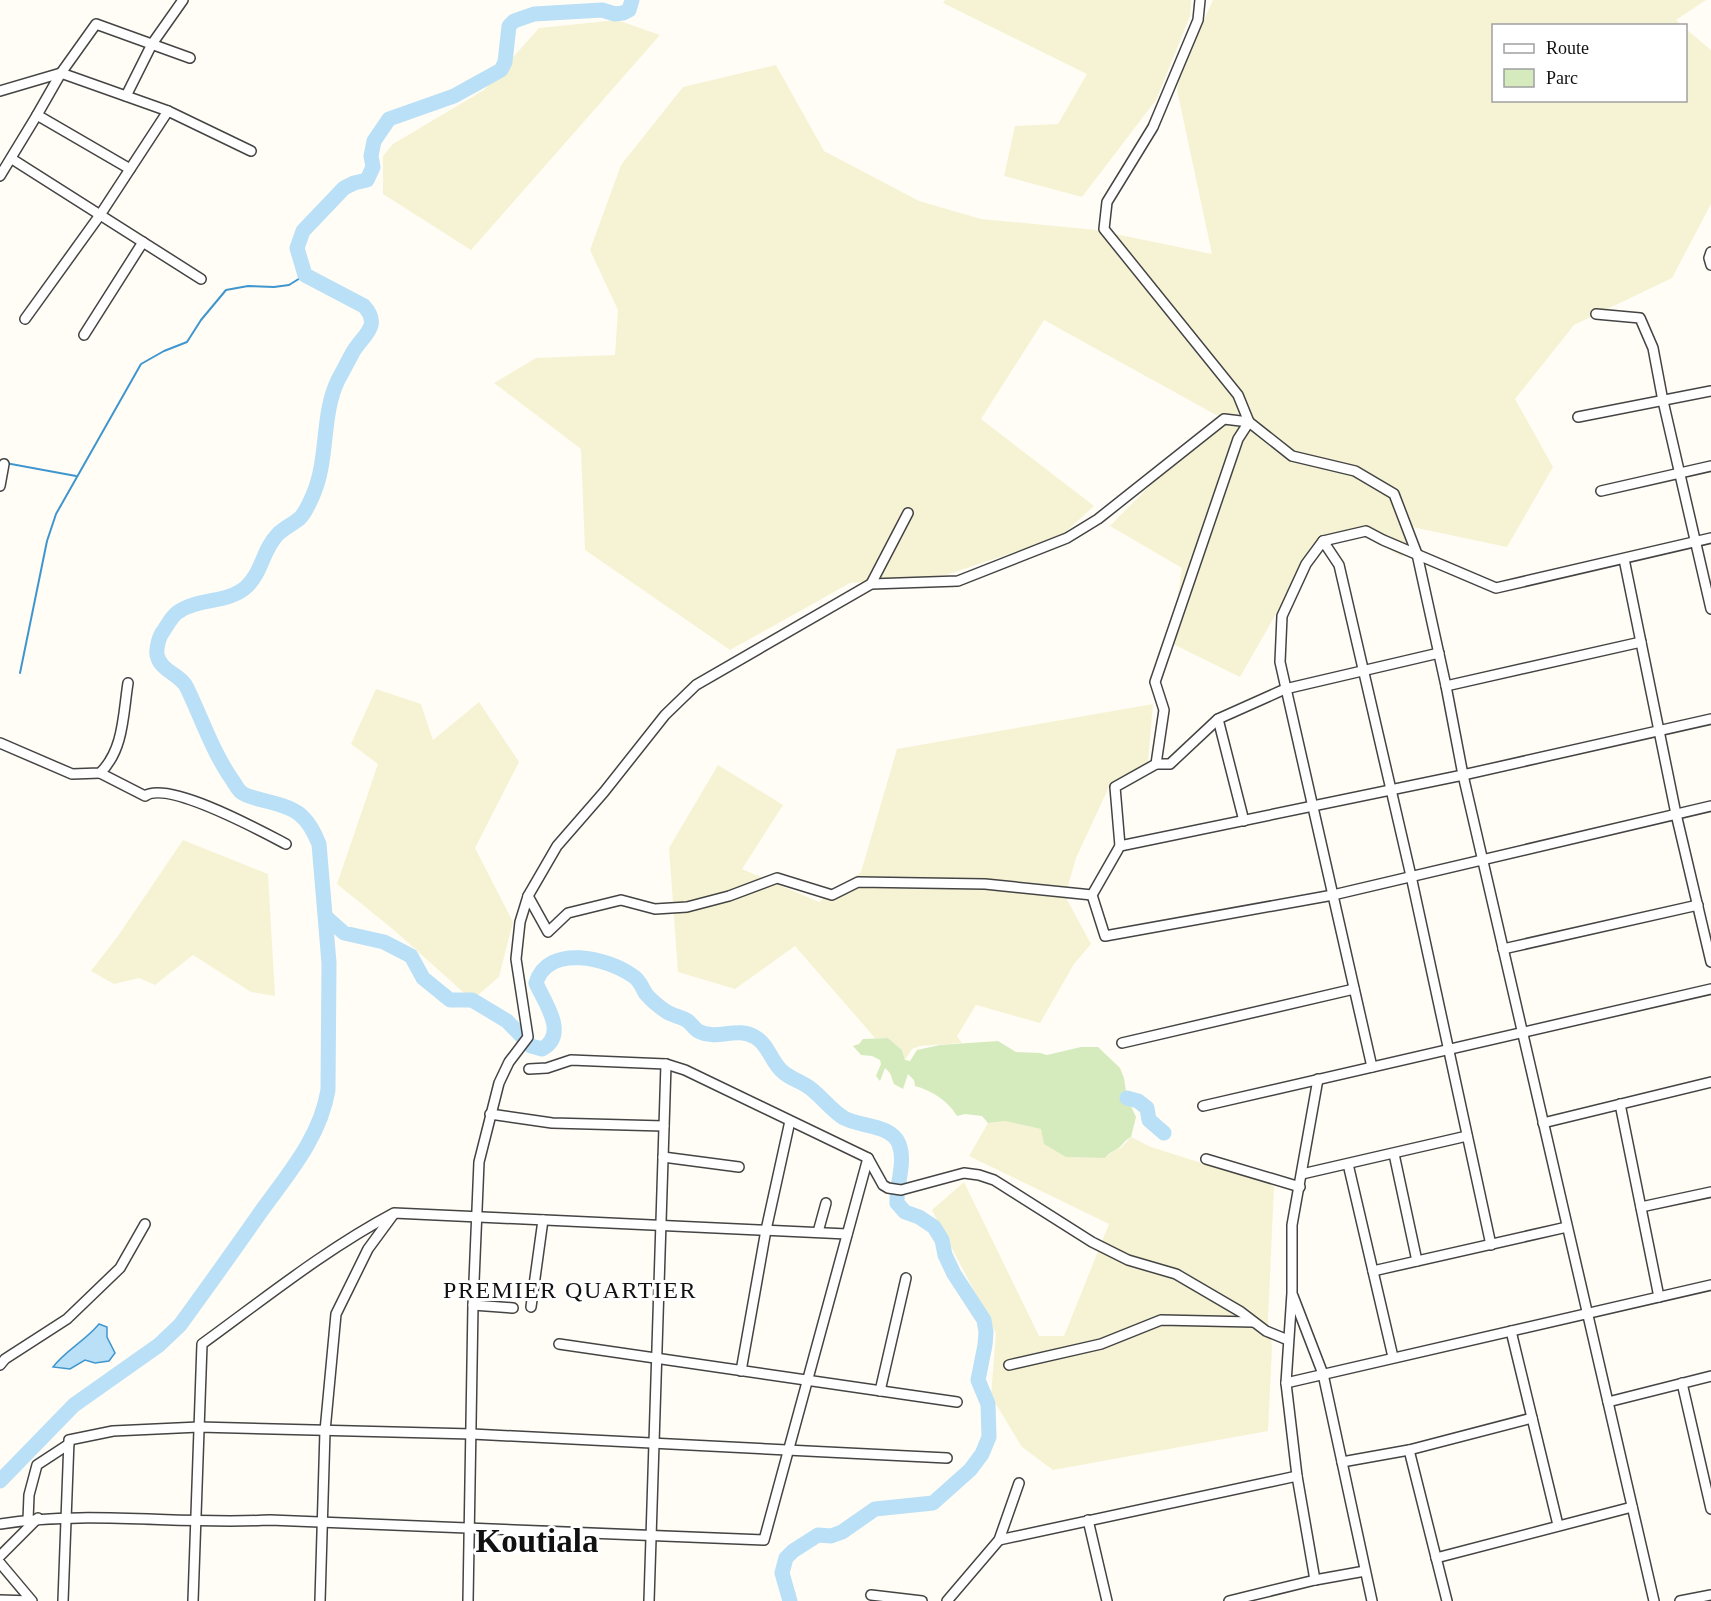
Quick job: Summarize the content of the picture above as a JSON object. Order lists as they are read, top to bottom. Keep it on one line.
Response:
{"districts":["PREMIER QUARTIER","Koutiala"],"legend":["Route","Parc"]}
